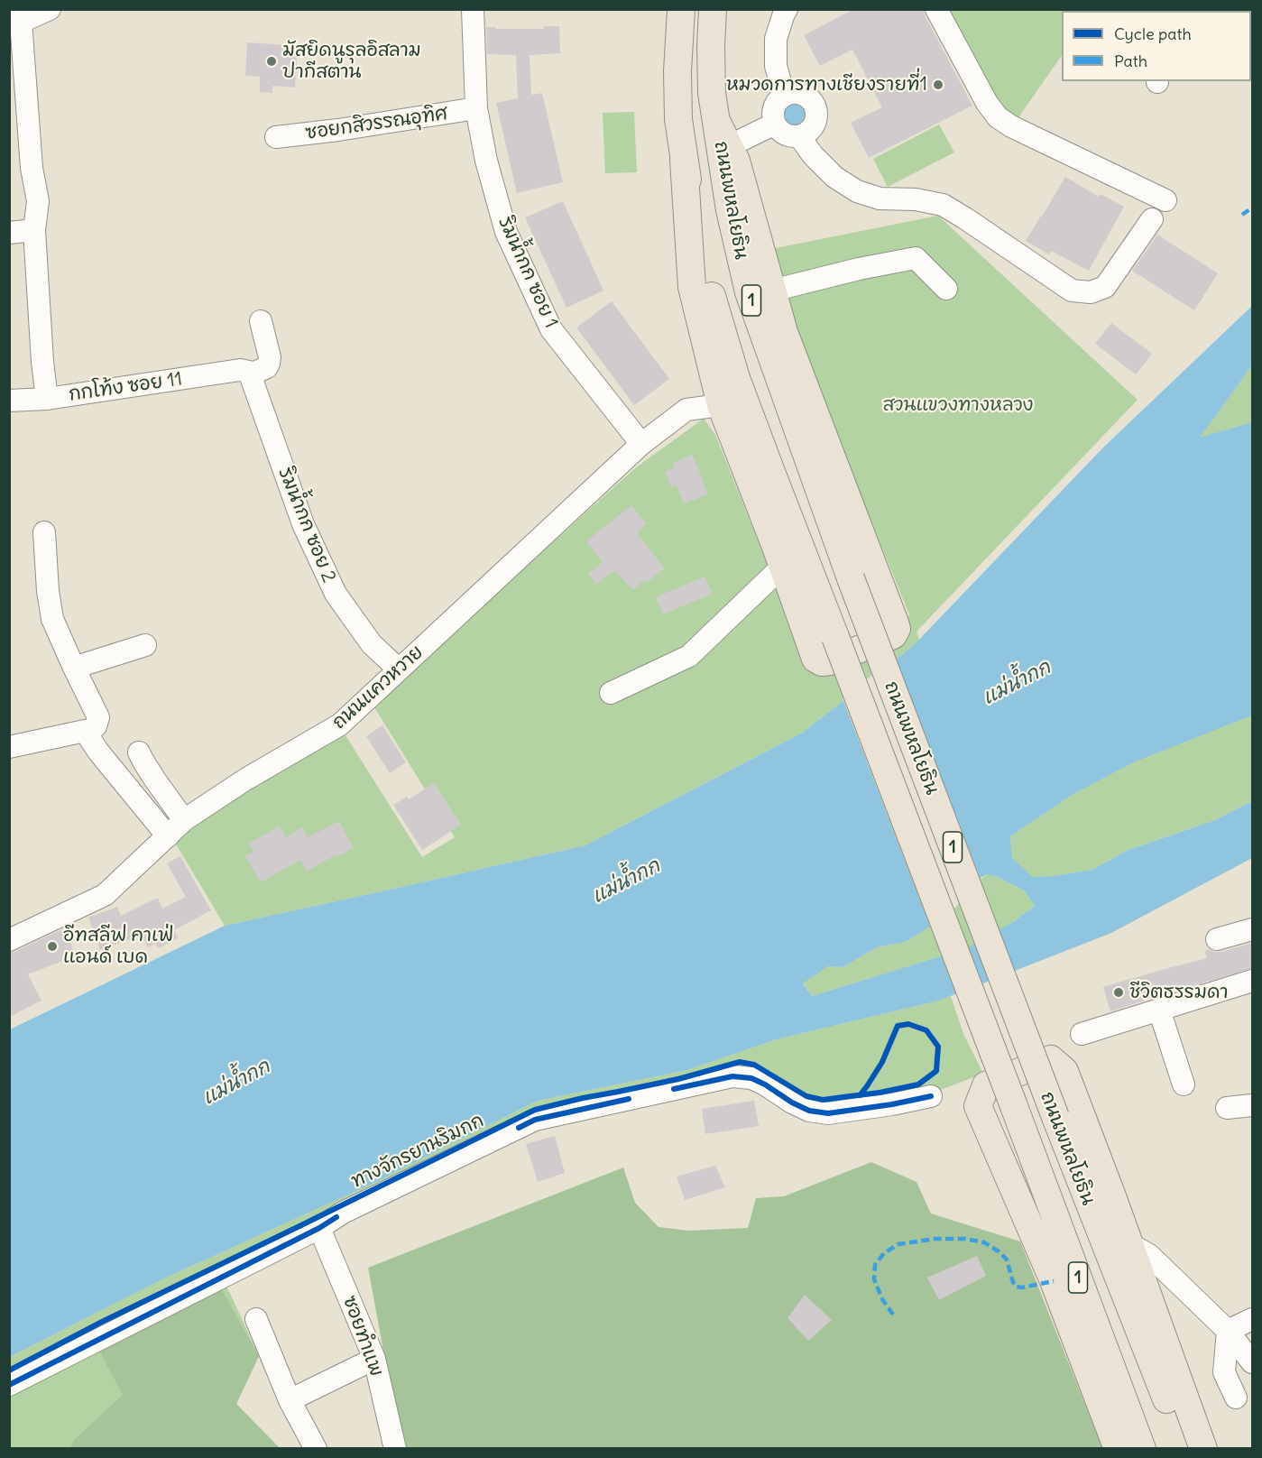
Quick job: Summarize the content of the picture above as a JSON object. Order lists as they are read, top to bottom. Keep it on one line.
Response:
{"streets":{"main road":["ถนนพหลโยธิน","1"],"street":["ซอยกสิวรรณอุทิศ","ริมน้ำกก ซอย 1","กกโท้ง ซอย 11","ริมน้ำกก ซอย 2","ถนนแควหวาย","ซอยทำแพ"],"cycle path":["ทางจักรยานริมกก"]},"crossings":[["ซอยกสิวรรณอุทิศ","ริมน้ำกก ซอย 1"],["ริมน้ำกก ซอย 1","ถนนแควหวาย"],["กกโท้ง ซอย 11","ริมน้ำกก ซอย 2"],["ริมน้ำกก ซอย 2","ถนนแควหวาย"]],"water":["แม่น้ำกก"],"parks":["สวนแขวงทางหลวง"],"places":["มัสยิดนูรุลอิสลาม ปากีสตาน","หมวดการทางเชียงรายที่1","อีทสลีฟ คาเฟ่ แอนด์ เบด","ชีวิตธรรมดา"],"legend":["Cycle path","Path"]}
